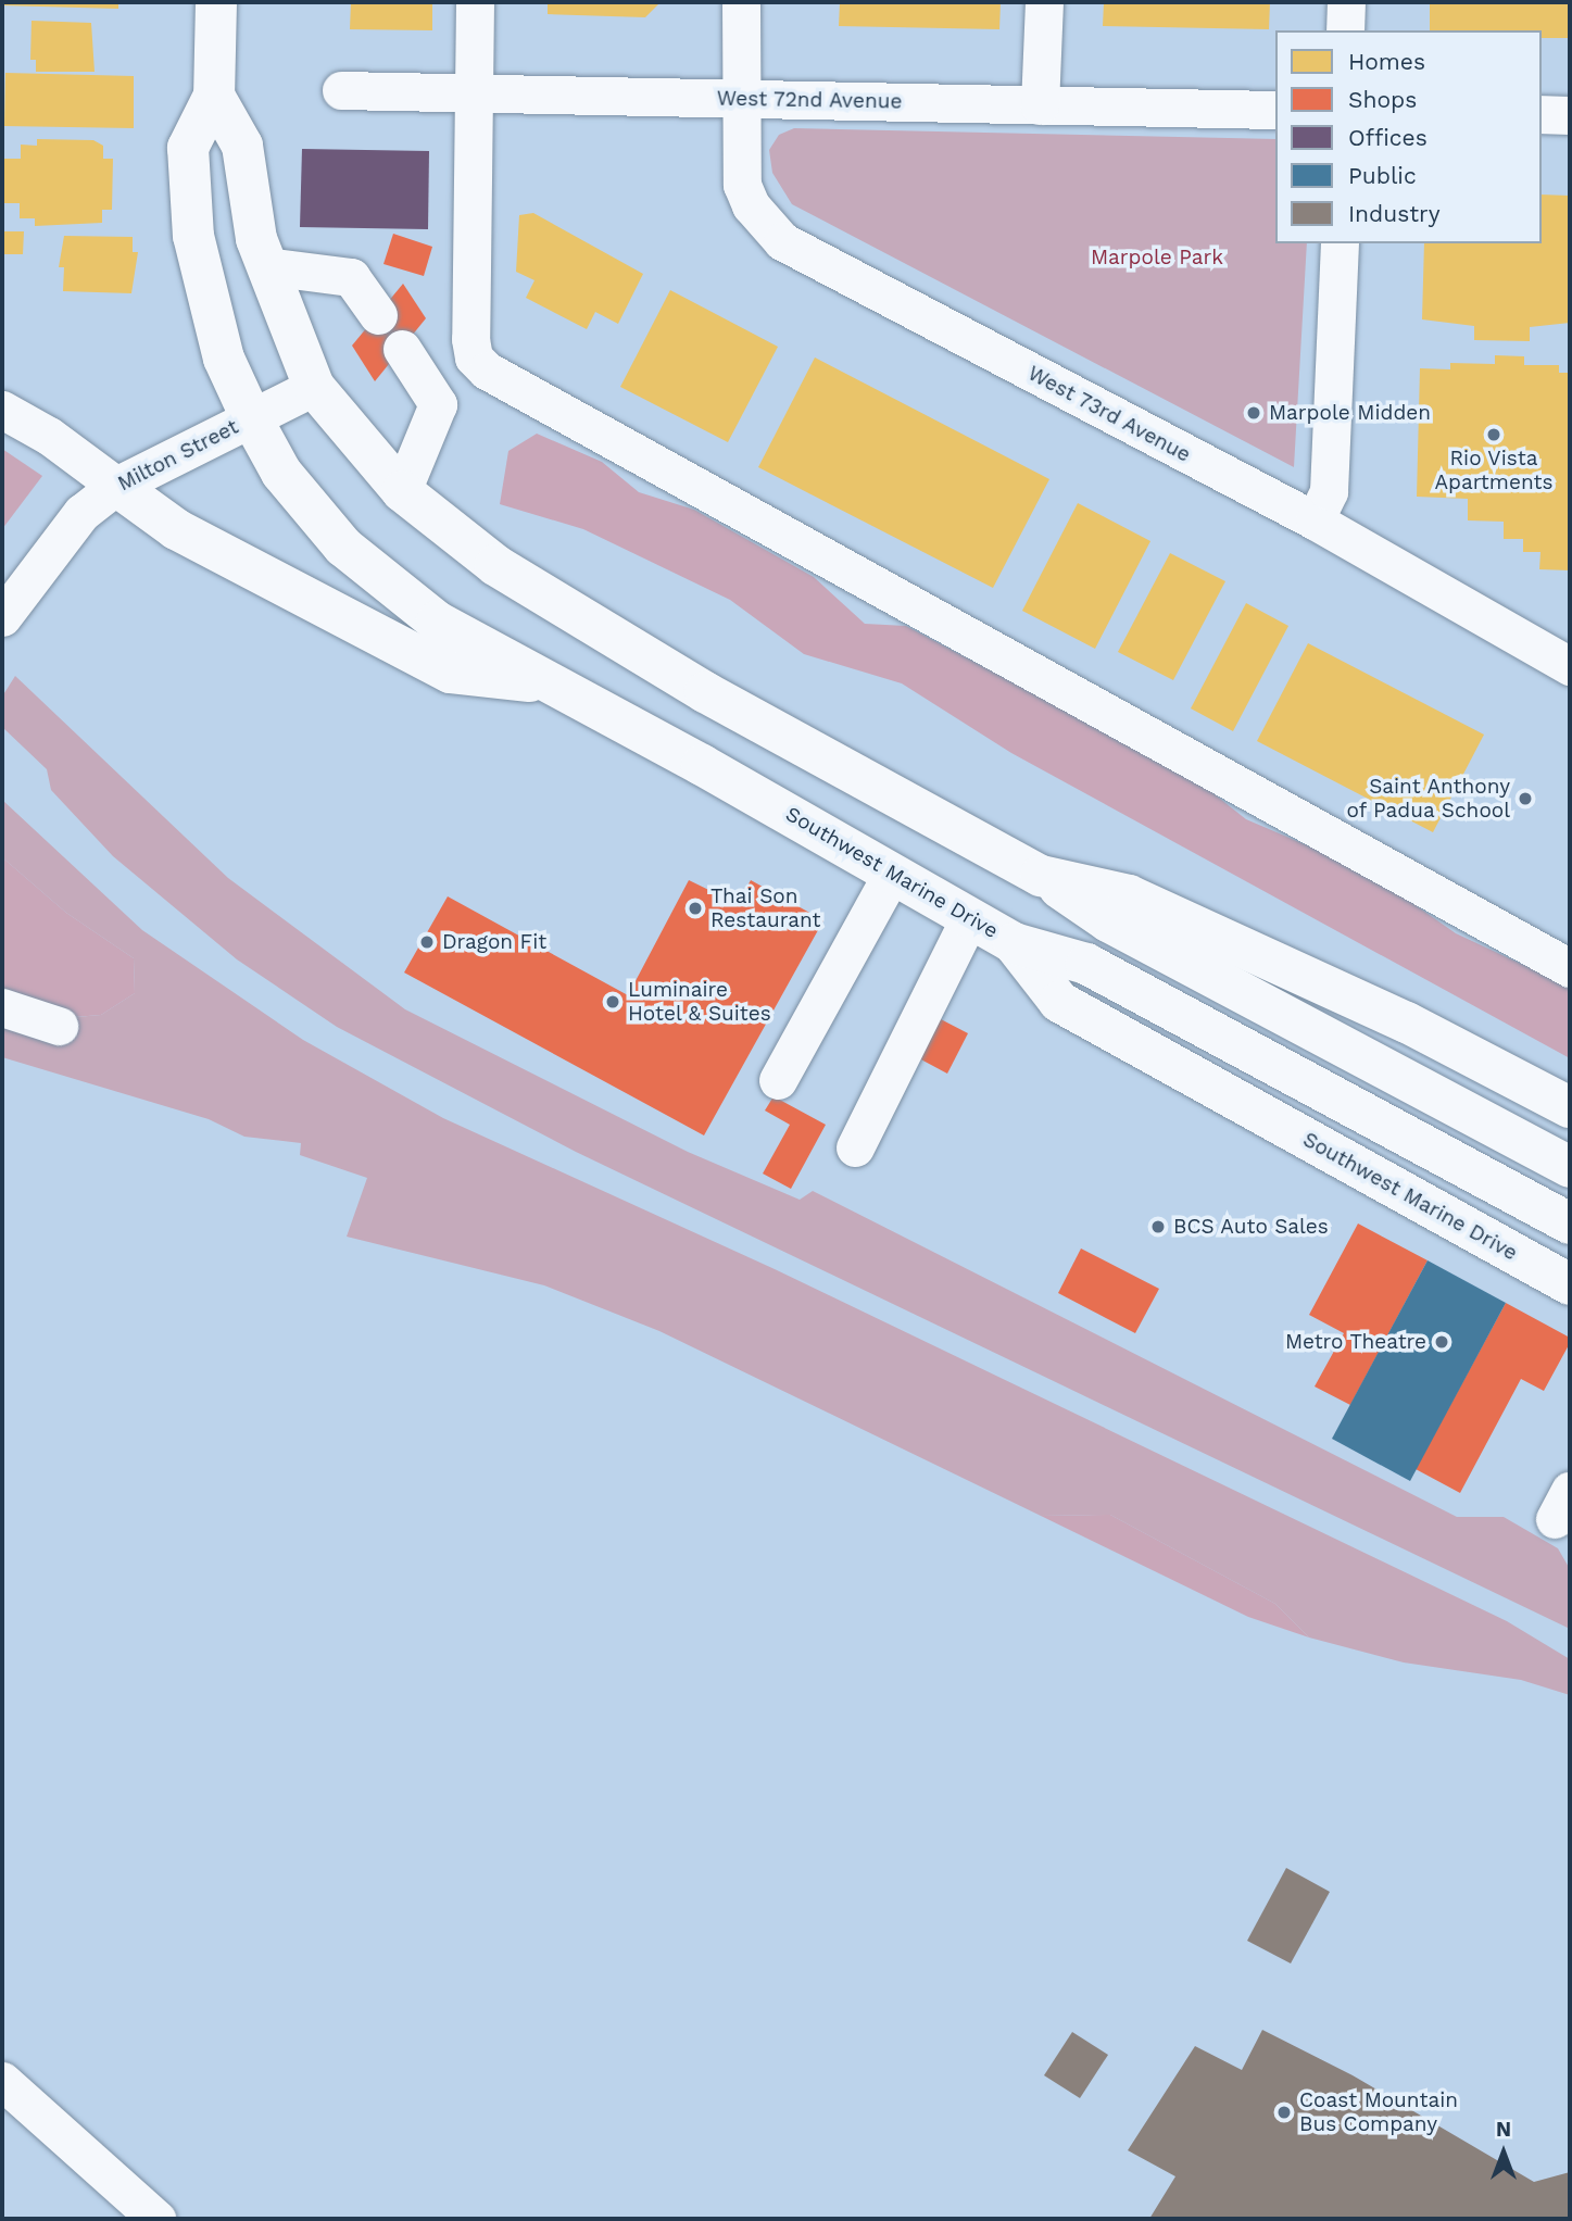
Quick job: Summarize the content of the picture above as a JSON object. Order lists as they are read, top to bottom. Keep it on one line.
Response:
{"streets":{"main road":["Southwest Marine Drive"],"street":["West 72nd Avenue","West 73rd Avenue","Milton Street"]},"crossings":[["West 72nd Avenue","West 73rd Avenue"],["Milton Street","Southwest Marine Drive"]],"parks":["Marpole Park"],"places":["Marpole Midden","Rio Vista Apartments","Saint Anthony of Padua School","Thai Son Restaurant","Dragon Fit","Luminaire Hotel & Suites","BCS Auto Sales","Metro Theatre","Coast Mountain Bus Company"],"legend":["Homes","Shops","Offices","Public","Industry"],"north":"top"}
